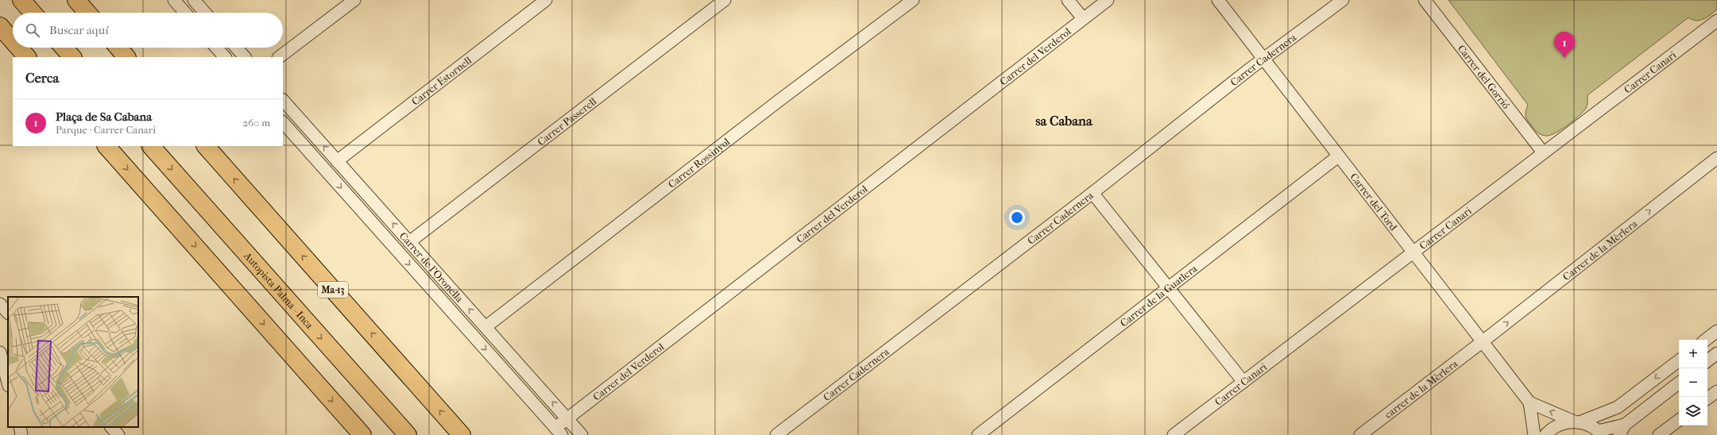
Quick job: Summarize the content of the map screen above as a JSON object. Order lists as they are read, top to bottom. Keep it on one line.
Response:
{"streets":{"highway":["Ma-13","Autopista Palma - Inca"],"street":["Carrer del Verderol","Carrer Cadernera","Carrer Canari","Carrer del Gorrió","Carrer Estornell","Carrer Passerell","Carrer Rossinyol","Carrer del Tord","Carrer de la Mèrlera","Carrer de l'Oronella","Carrer de la Guatlera","carrer de la Mèrlera"]},"crossings":[["Carrer del Verderol","Carrer de l'Oronella"],["Carrer Cadernera","Carrer del Tord"],["Carrer Canari","Carrer del Gorrió"],["Carrer Canari","Carrer del Tord"],["Carrer Estornell","Carrer de l'Oronella"],["Carrer Passerell","Carrer de l'Oronella"],["Carrer Rossinyol","Carrer de l'Oronella"],["Carrer del Tord","Carrer de la Mèrlera"],["Carrer del Tord","Carrer de la Guatlera"],["Carrer del Tord","carrer de la Mèrlera"],["Carrer de la Mèrlera","carrer de la Mèrlera"]],"one_way":["Carrer de la Mèrlera"],"districts":["sa Cabana"],"page":{"search":"Buscar aquí","pins":"1","heading":"Cerca","list":[{"mark":"1","name":"Plaça de Sa Cabana","note":"Parque · Carrer Canari","value":"260 m"}],"map_buttons":["+","−"]}}
